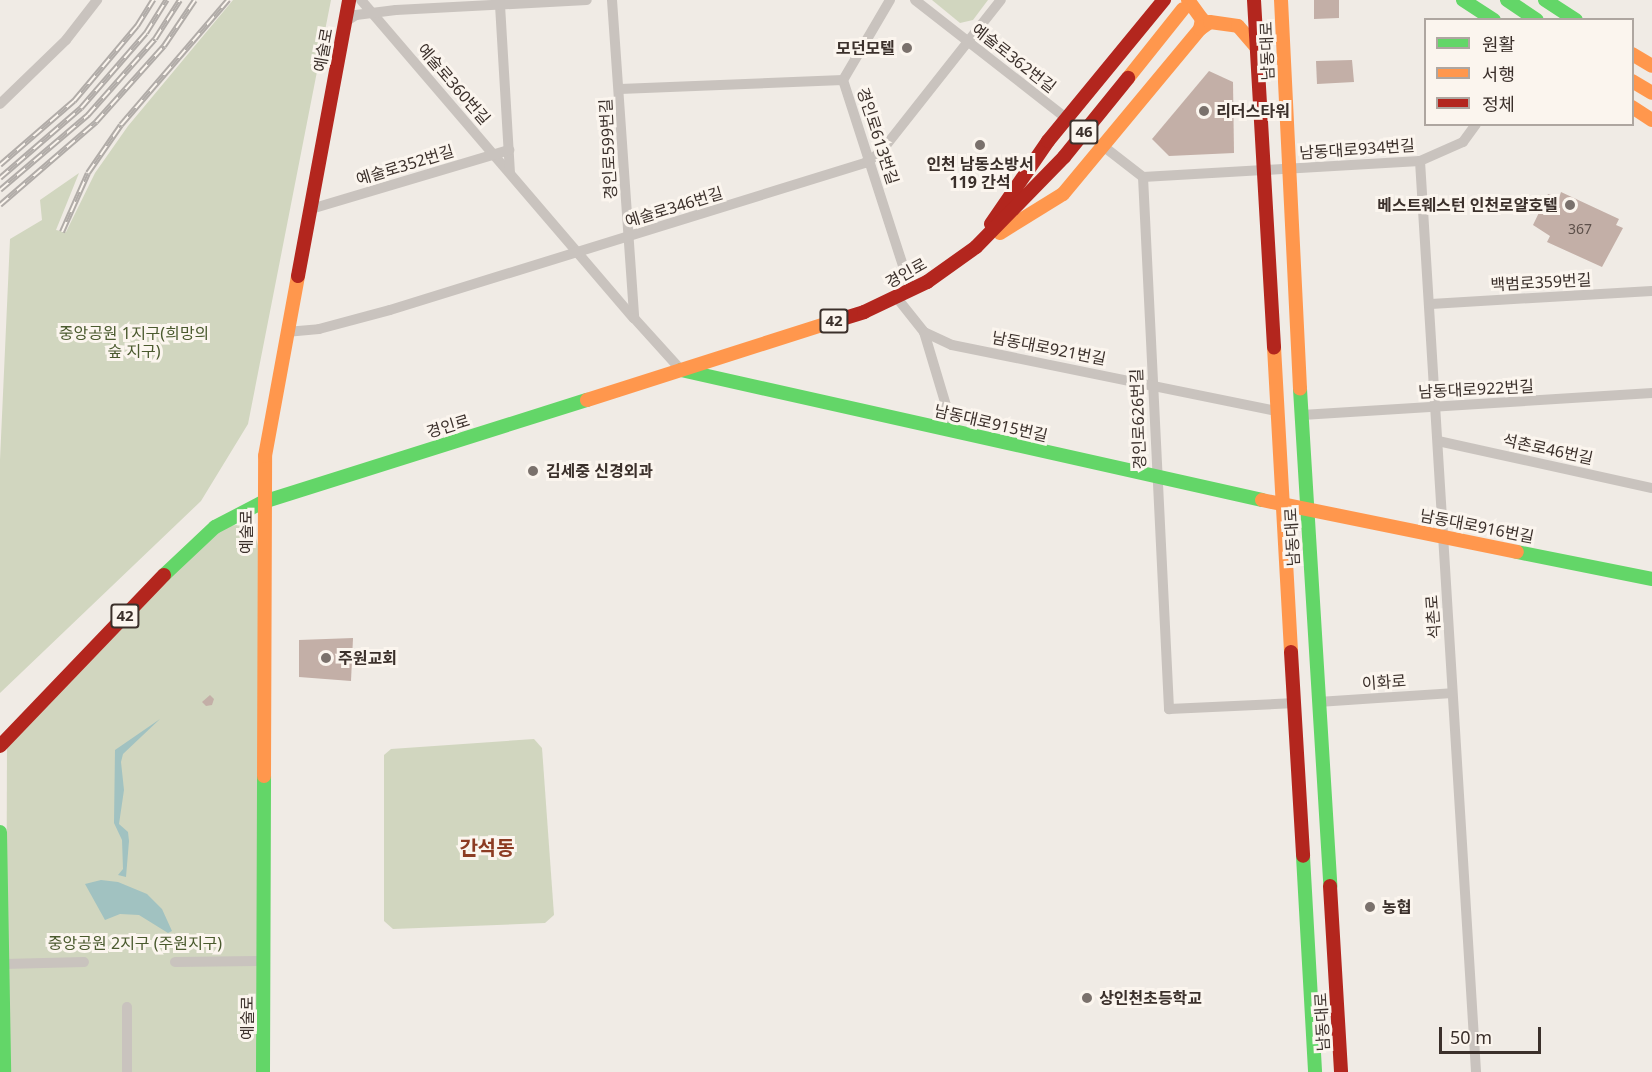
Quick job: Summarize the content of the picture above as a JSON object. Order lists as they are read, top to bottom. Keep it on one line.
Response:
{"streets":{"main road":["예술로","남동대로","46","경인로","42","남동대로915번길","남동대로916번길"],"street":["예술로362번길","예술로360번길","경인로613번길","경인로599번길","남동대로934번길","예술로352번길","예술로346번길","백범로359번길","남동대로921번길","남동대로922번길","경인로626번길","석촌로46번길","석촌로","이화로"]},"crossings":[["예술로","예술로352번길"],["예술로","예술로346번길"],["예술로","경인로"],["남동대로","남동대로934번길"],["남동대로","남동대로922번길"],["남동대로","남동대로915번길"],["남동대로","남동대로916번길"],["남동대로","이화로"],["예술로362번길","예술로346번길"],["예술로362번길","경인로"],["예술로360번길","경인로599번길"],["예술로360번길","예술로352번길"],["예술로360번길","예술로346번길"],["경인로613번길","경인로599번길"],["경인로613번길","예술로346번길"],["경인로613번길","경인로"],["경인로599번길","예술로346번길"],["남동대로934번길","경인로626번길"],["남동대로934번길","석촌로"],["경인로","남동대로915번길"],["백범로359번길","석촌로"],["남동대로921번길","경인로626번길"],["남동대로922번길","석촌로"],["경인로626번길","남동대로915번길"],["남동대로915번길","남동대로916번길"],["석촌로46번길","석촌로"],["남동대로916번길","석촌로"],["석촌로","이화로"]],"districts":["간석동"],"parks":["중앙공원 1지구(희망의 숲 지구)","중앙공원 2지구 (주원지구)"],"places":["모던모텔","리더스타워","인천 남동소방서 119 간석","베스트웨스턴 인천로얄호텔","김세중 신경외과","주원교회","농협","상인천초등학교"],"house_numbers":["367"],"legend":["원활","서행","정체"],"scale_bar":"50 m"}
